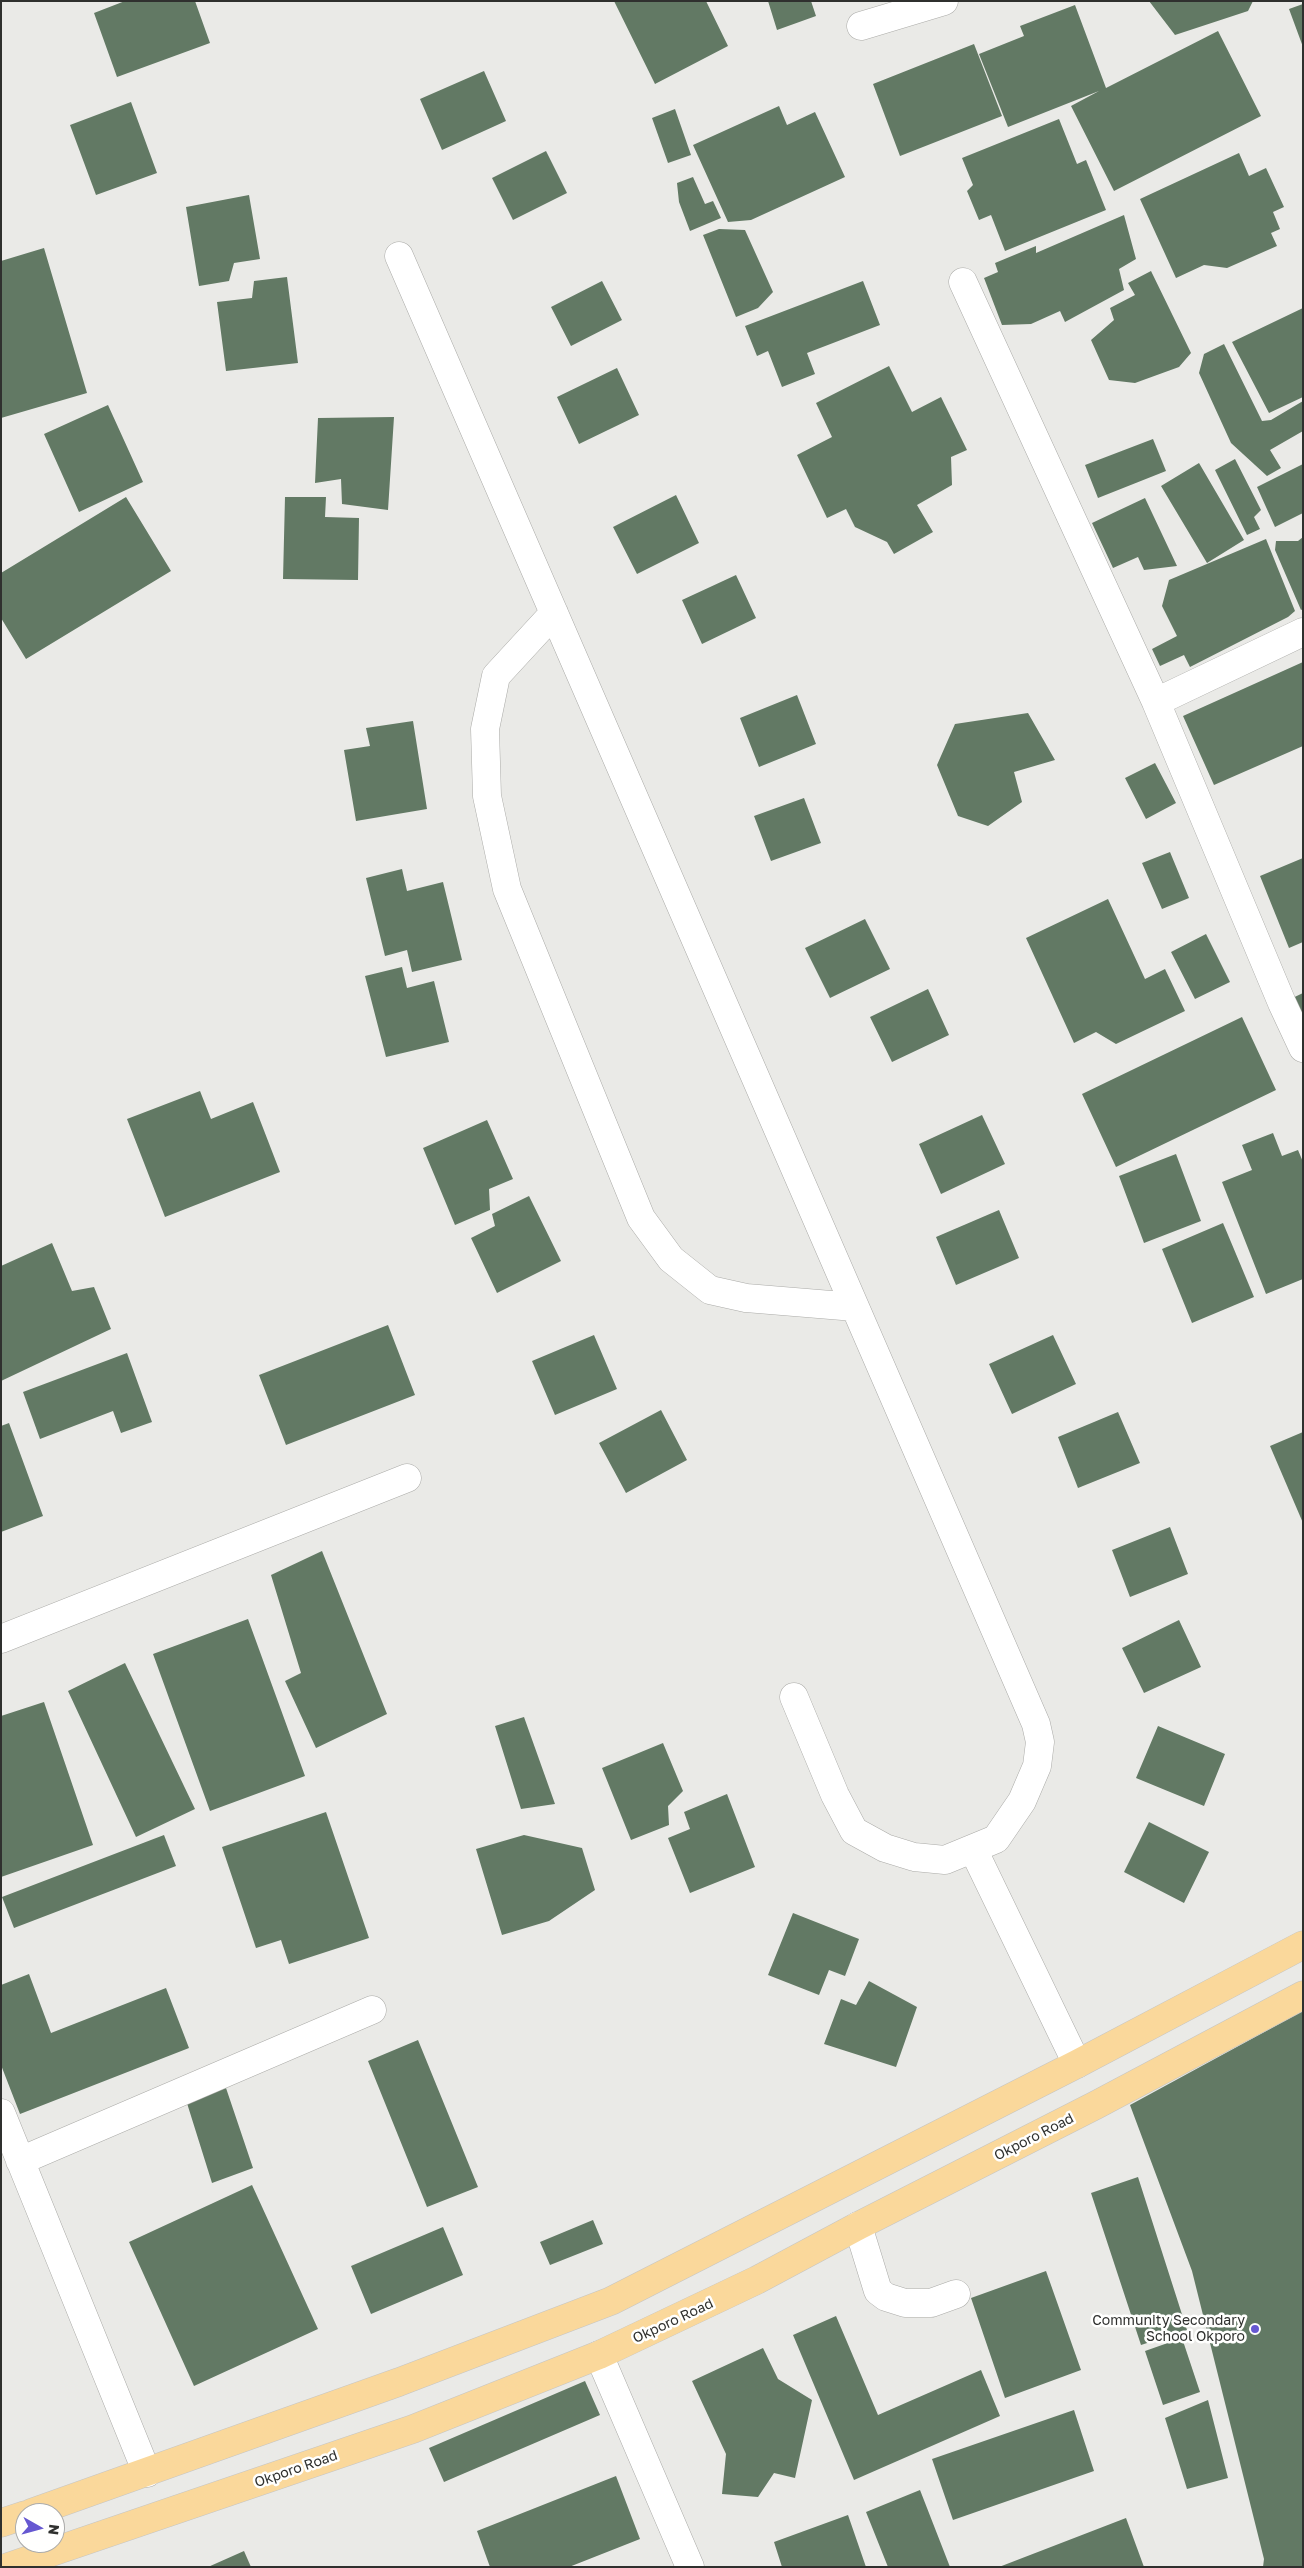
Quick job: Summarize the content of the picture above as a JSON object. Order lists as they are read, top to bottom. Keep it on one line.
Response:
{"streets":{"main road":["Okporo Road"]},"places":["Community Secondary School Okporo"],"north":"right"}
